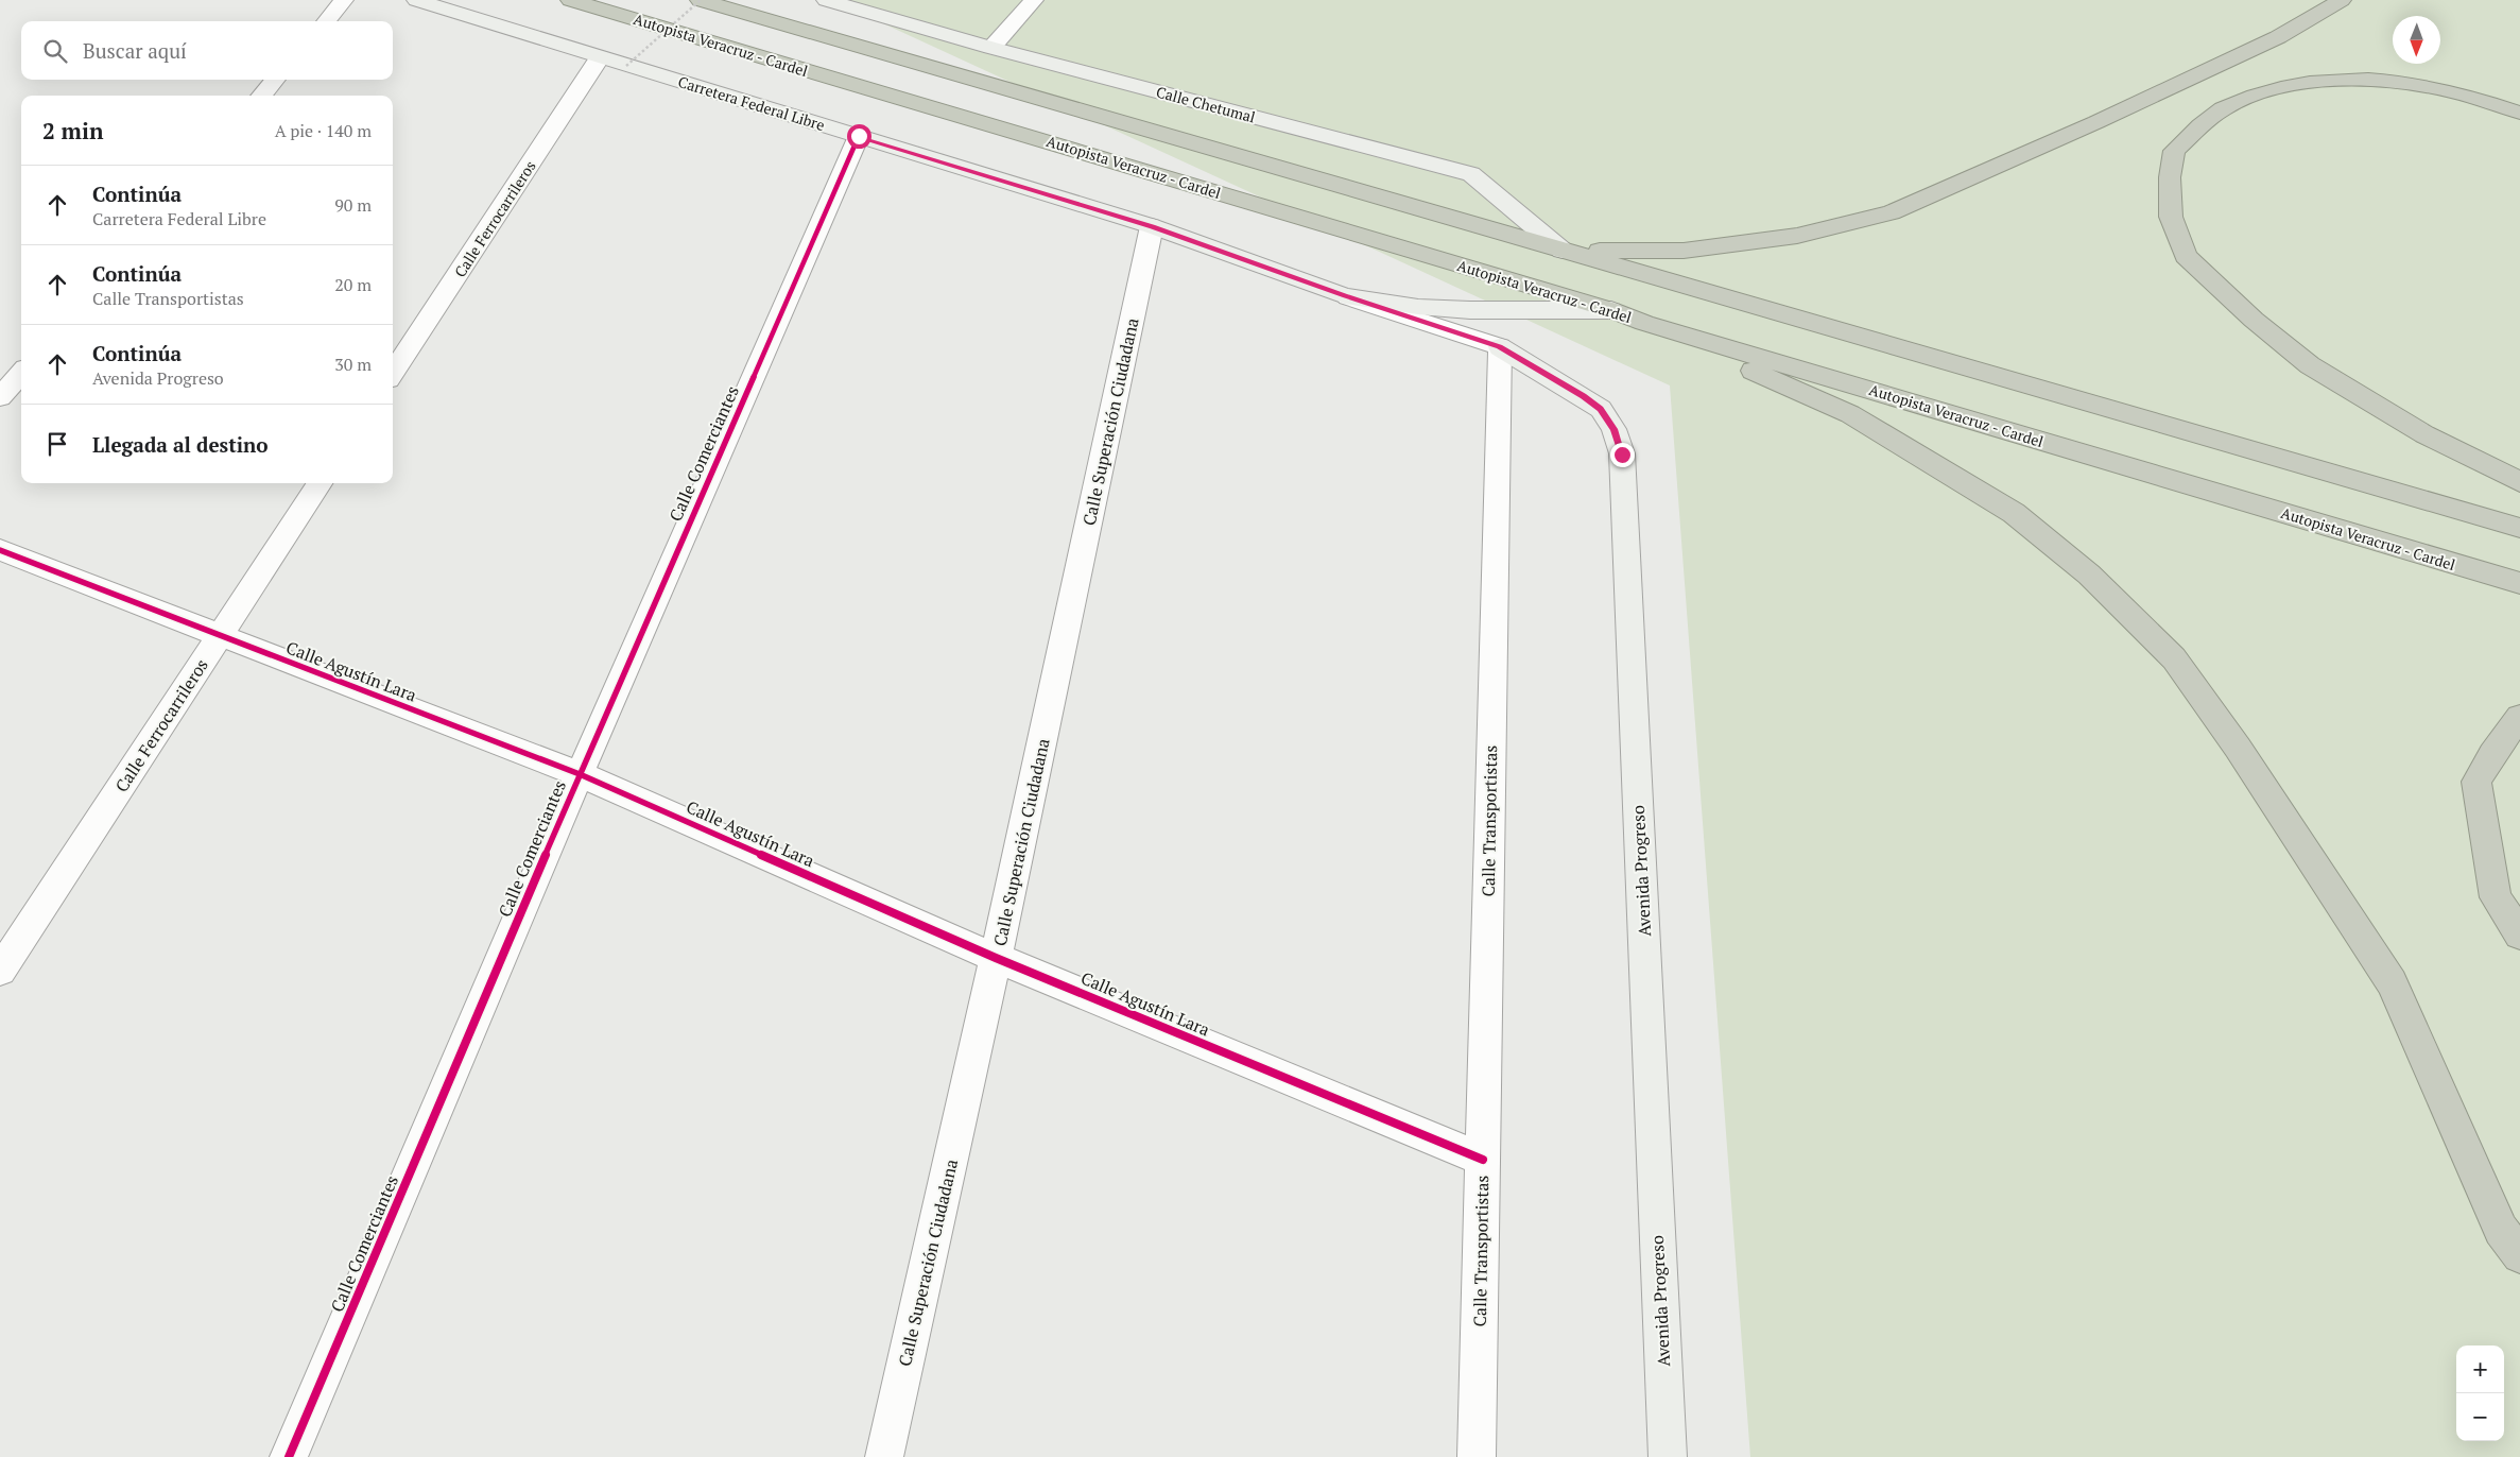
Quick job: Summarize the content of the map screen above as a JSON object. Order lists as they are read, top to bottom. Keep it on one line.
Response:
{"streets":{"highway":["Autopista Veracruz - Cardel"],"street":["Carretera Federal Libre","Calle Chetumal","Calle Ferrocarrileros","Calle Superación Ciudadana","Calle Comerciantes","Calle Agustín Lara","Calle Transportistas","Avenida Progreso"]},"crossings":[["Autopista Veracruz - Cardel","Carretera Federal Libre"],["Carretera Federal Libre","Calle Ferrocarrileros"],["Carretera Federal Libre","Calle Superación Ciudadana"],["Carretera Federal Libre","Calle Comerciantes"],["Calle Ferrocarrileros","Calle Agustín Lara"],["Calle Superación Ciudadana","Calle Agustín Lara"],["Calle Comerciantes","Calle Agustín Lara"],["Calle Agustín Lara","Calle Transportistas"],["Calle Transportistas","Avenida Progreso"]],"north":"bottom","page":{"search":"Buscar aquí","heading":["2 min","A pie · 140 m"],"list":[["Continúa","Carretera Federal Libre","90 m"],["Continúa","Calle Transportistas","20 m"],["Continúa","Avenida Progreso","30 m"],"Llegada al destino"],"map_buttons":["+","−"]}}
